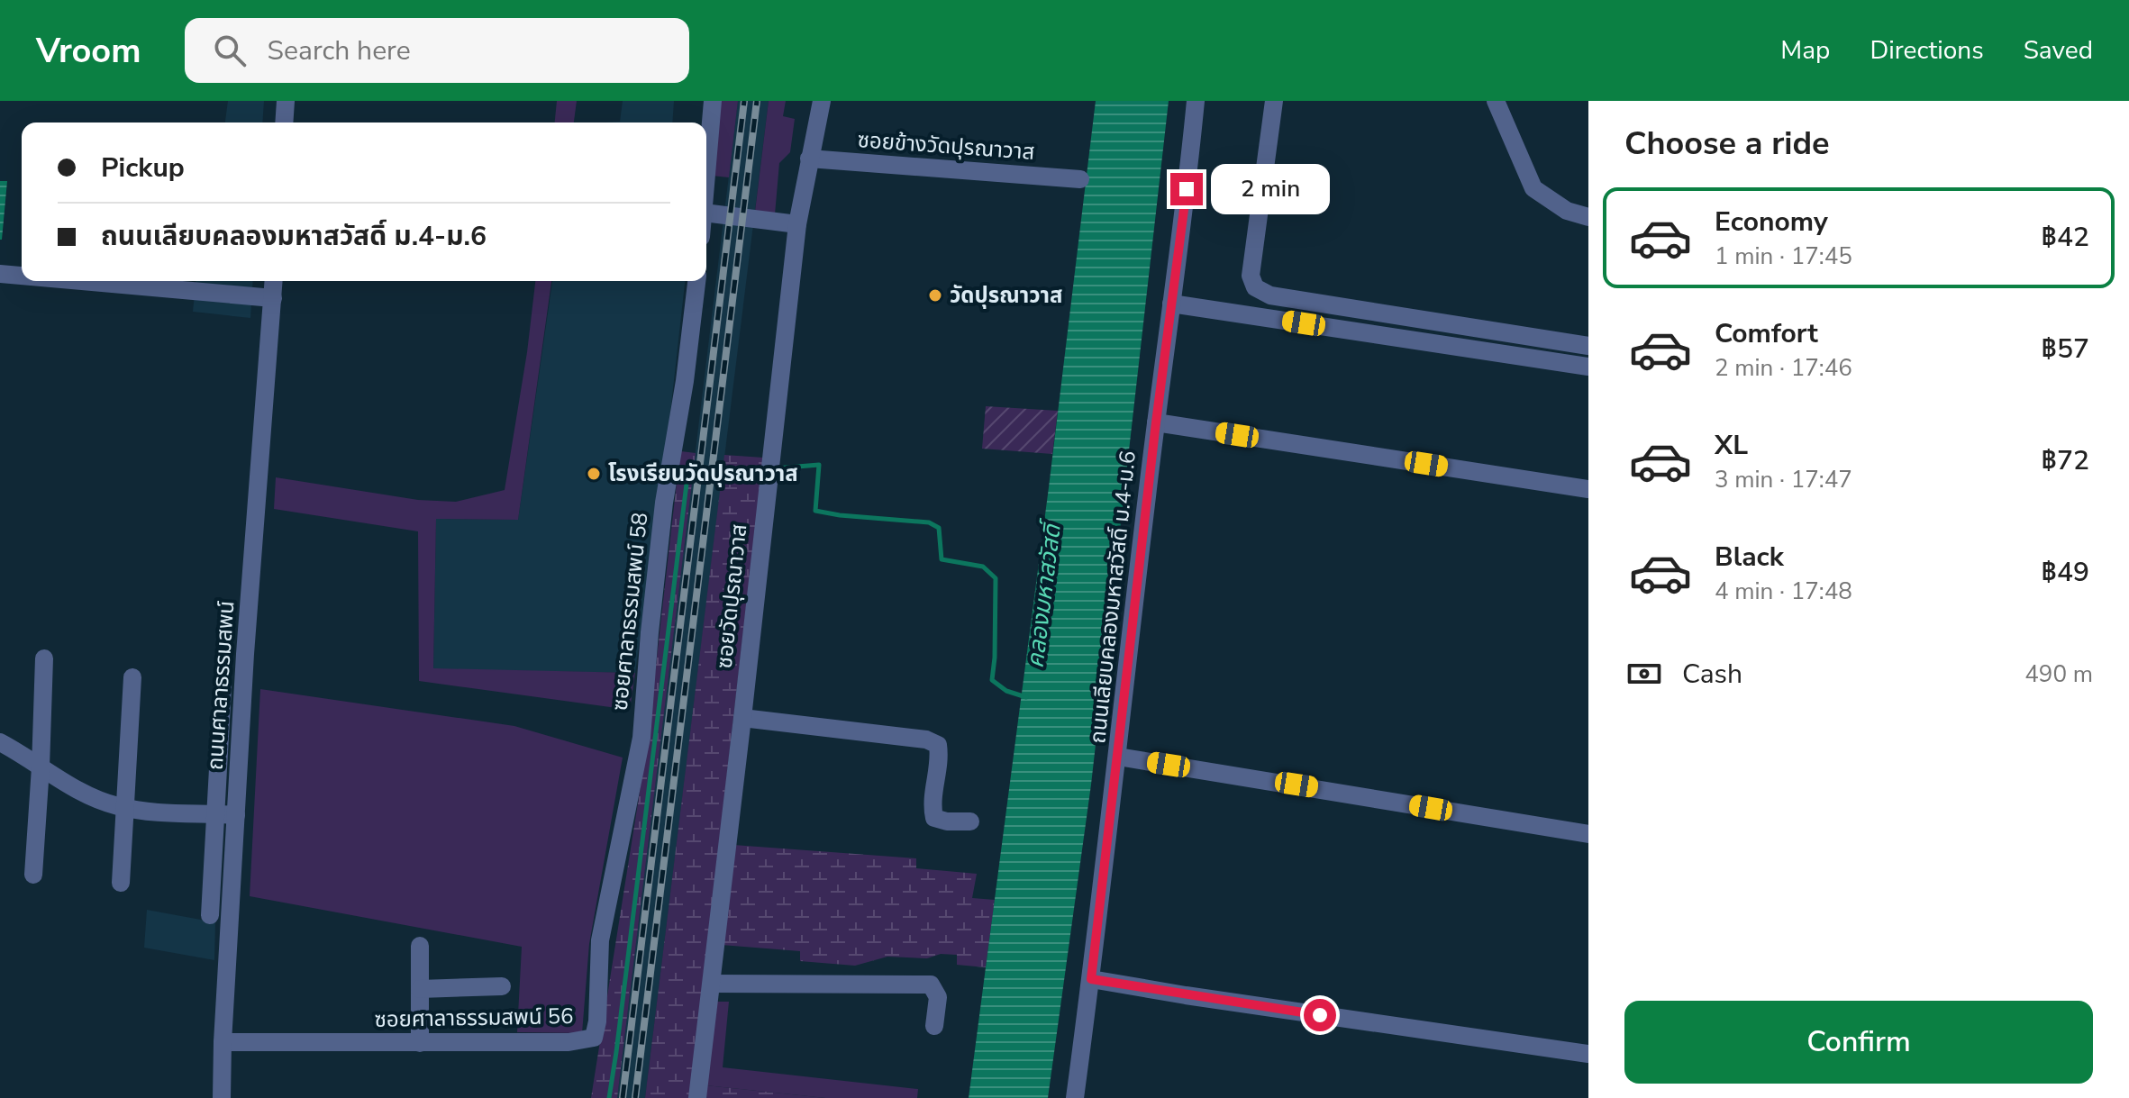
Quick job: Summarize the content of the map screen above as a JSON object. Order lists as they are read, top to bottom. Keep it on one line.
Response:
{"streets":{"street":["ซอยข้างวัดปุรณาวาส","ซอยวัดปุรณาวาส","ถนนเลียบคลองมหาสวัสดิ์ ม.4-ม.6","ซอยศาลาธรรมสพน์ 58","ถนนศาลาธรรมสพน์","ซอยศาลาธรรมสพน์ 56"]},"crossings":[["ซอยข้างวัดปุรณาวาส","ซอยวัดปุรณาวาส"],["ซอยศาลาธรรมสพน์ 58","ซอยศาลาธรรมสพน์ 56"],["ถนนศาลาธรรมสพน์","ซอยศาลาธรรมสพน์ 56"]],"water":["คลองมหาสวัสดิ์"],"places":["วัดปุรณาวาส","โรงเรียนวัดปุรณาวาส"],"page":{"header":"Vroom","search":"Search here","nav":["Map","Directions","Saved"],"heading":"Choose a ride","banner":["Pickup","ถนนเลียบคลองมหาสวัสดิ์ ม.4-ม.6"],"bubble":"2 min","list":[{"name":"Economy","note":"1 min · 17:45","value":"฿42"},{"name":"Comfort","note":"2 min · 17:46","value":"฿57"},{"name":"XL","note":"3 min · 17:47","value":"฿72"},{"name":"Black","note":"4 min · 17:48","value":"฿49"}],"pay":["Cash","490 m"],"buttons":"Confirm"}}
